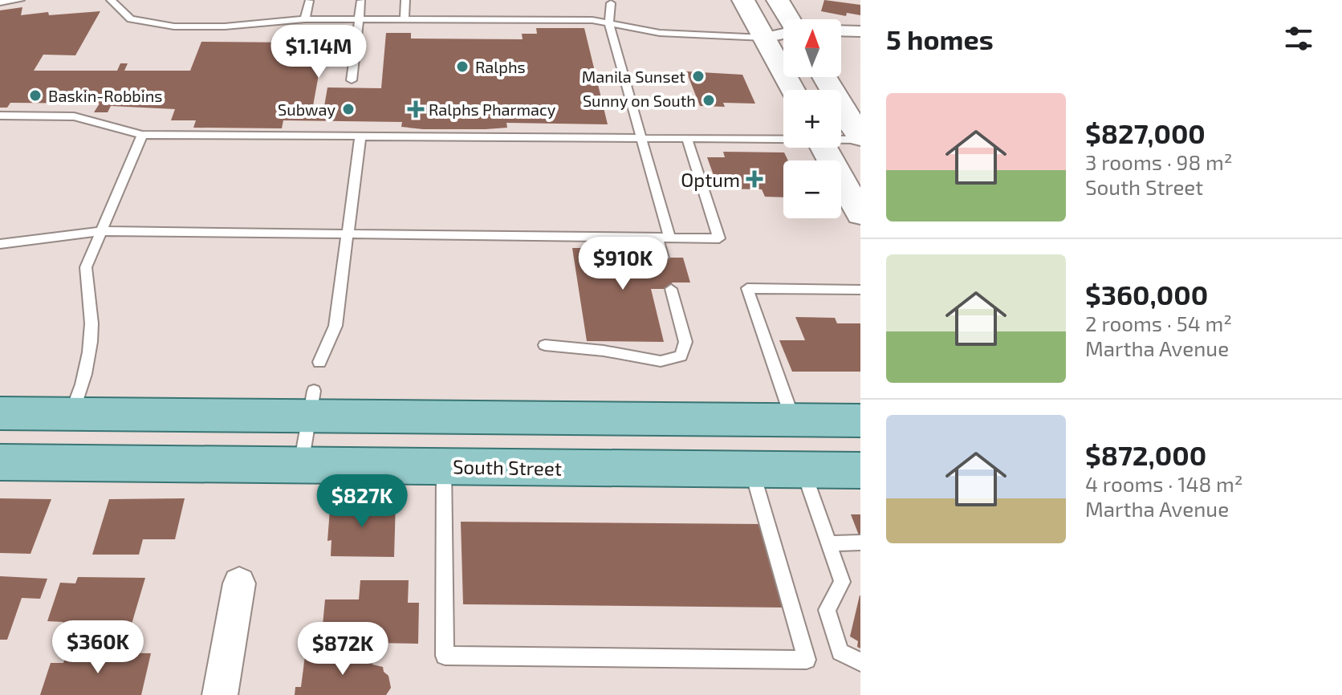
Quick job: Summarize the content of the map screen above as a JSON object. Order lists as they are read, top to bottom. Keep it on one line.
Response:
{"streets":{"main road":["South Street"]},"places":{"other":["Ralphs","Manila Sunset","Baskin-Robbins","Sunny on South","Subway"],"health":["Ralphs Pharmacy","Optum"]},"north":"top","page":{"heading":"5 homes","map_buttons":["+","−"],"price":["$1.14M","$910K","$827K","$360K","$872K"],"list":[{"name":"$827,000","note":"3 rooms · 98 m² · South Street"},{"name":"$360,000","note":"2 rooms · 54 m² · Martha Avenue"},{"name":"$872,000","note":"4 rooms · 148 m² · Martha Avenue"}]}}
